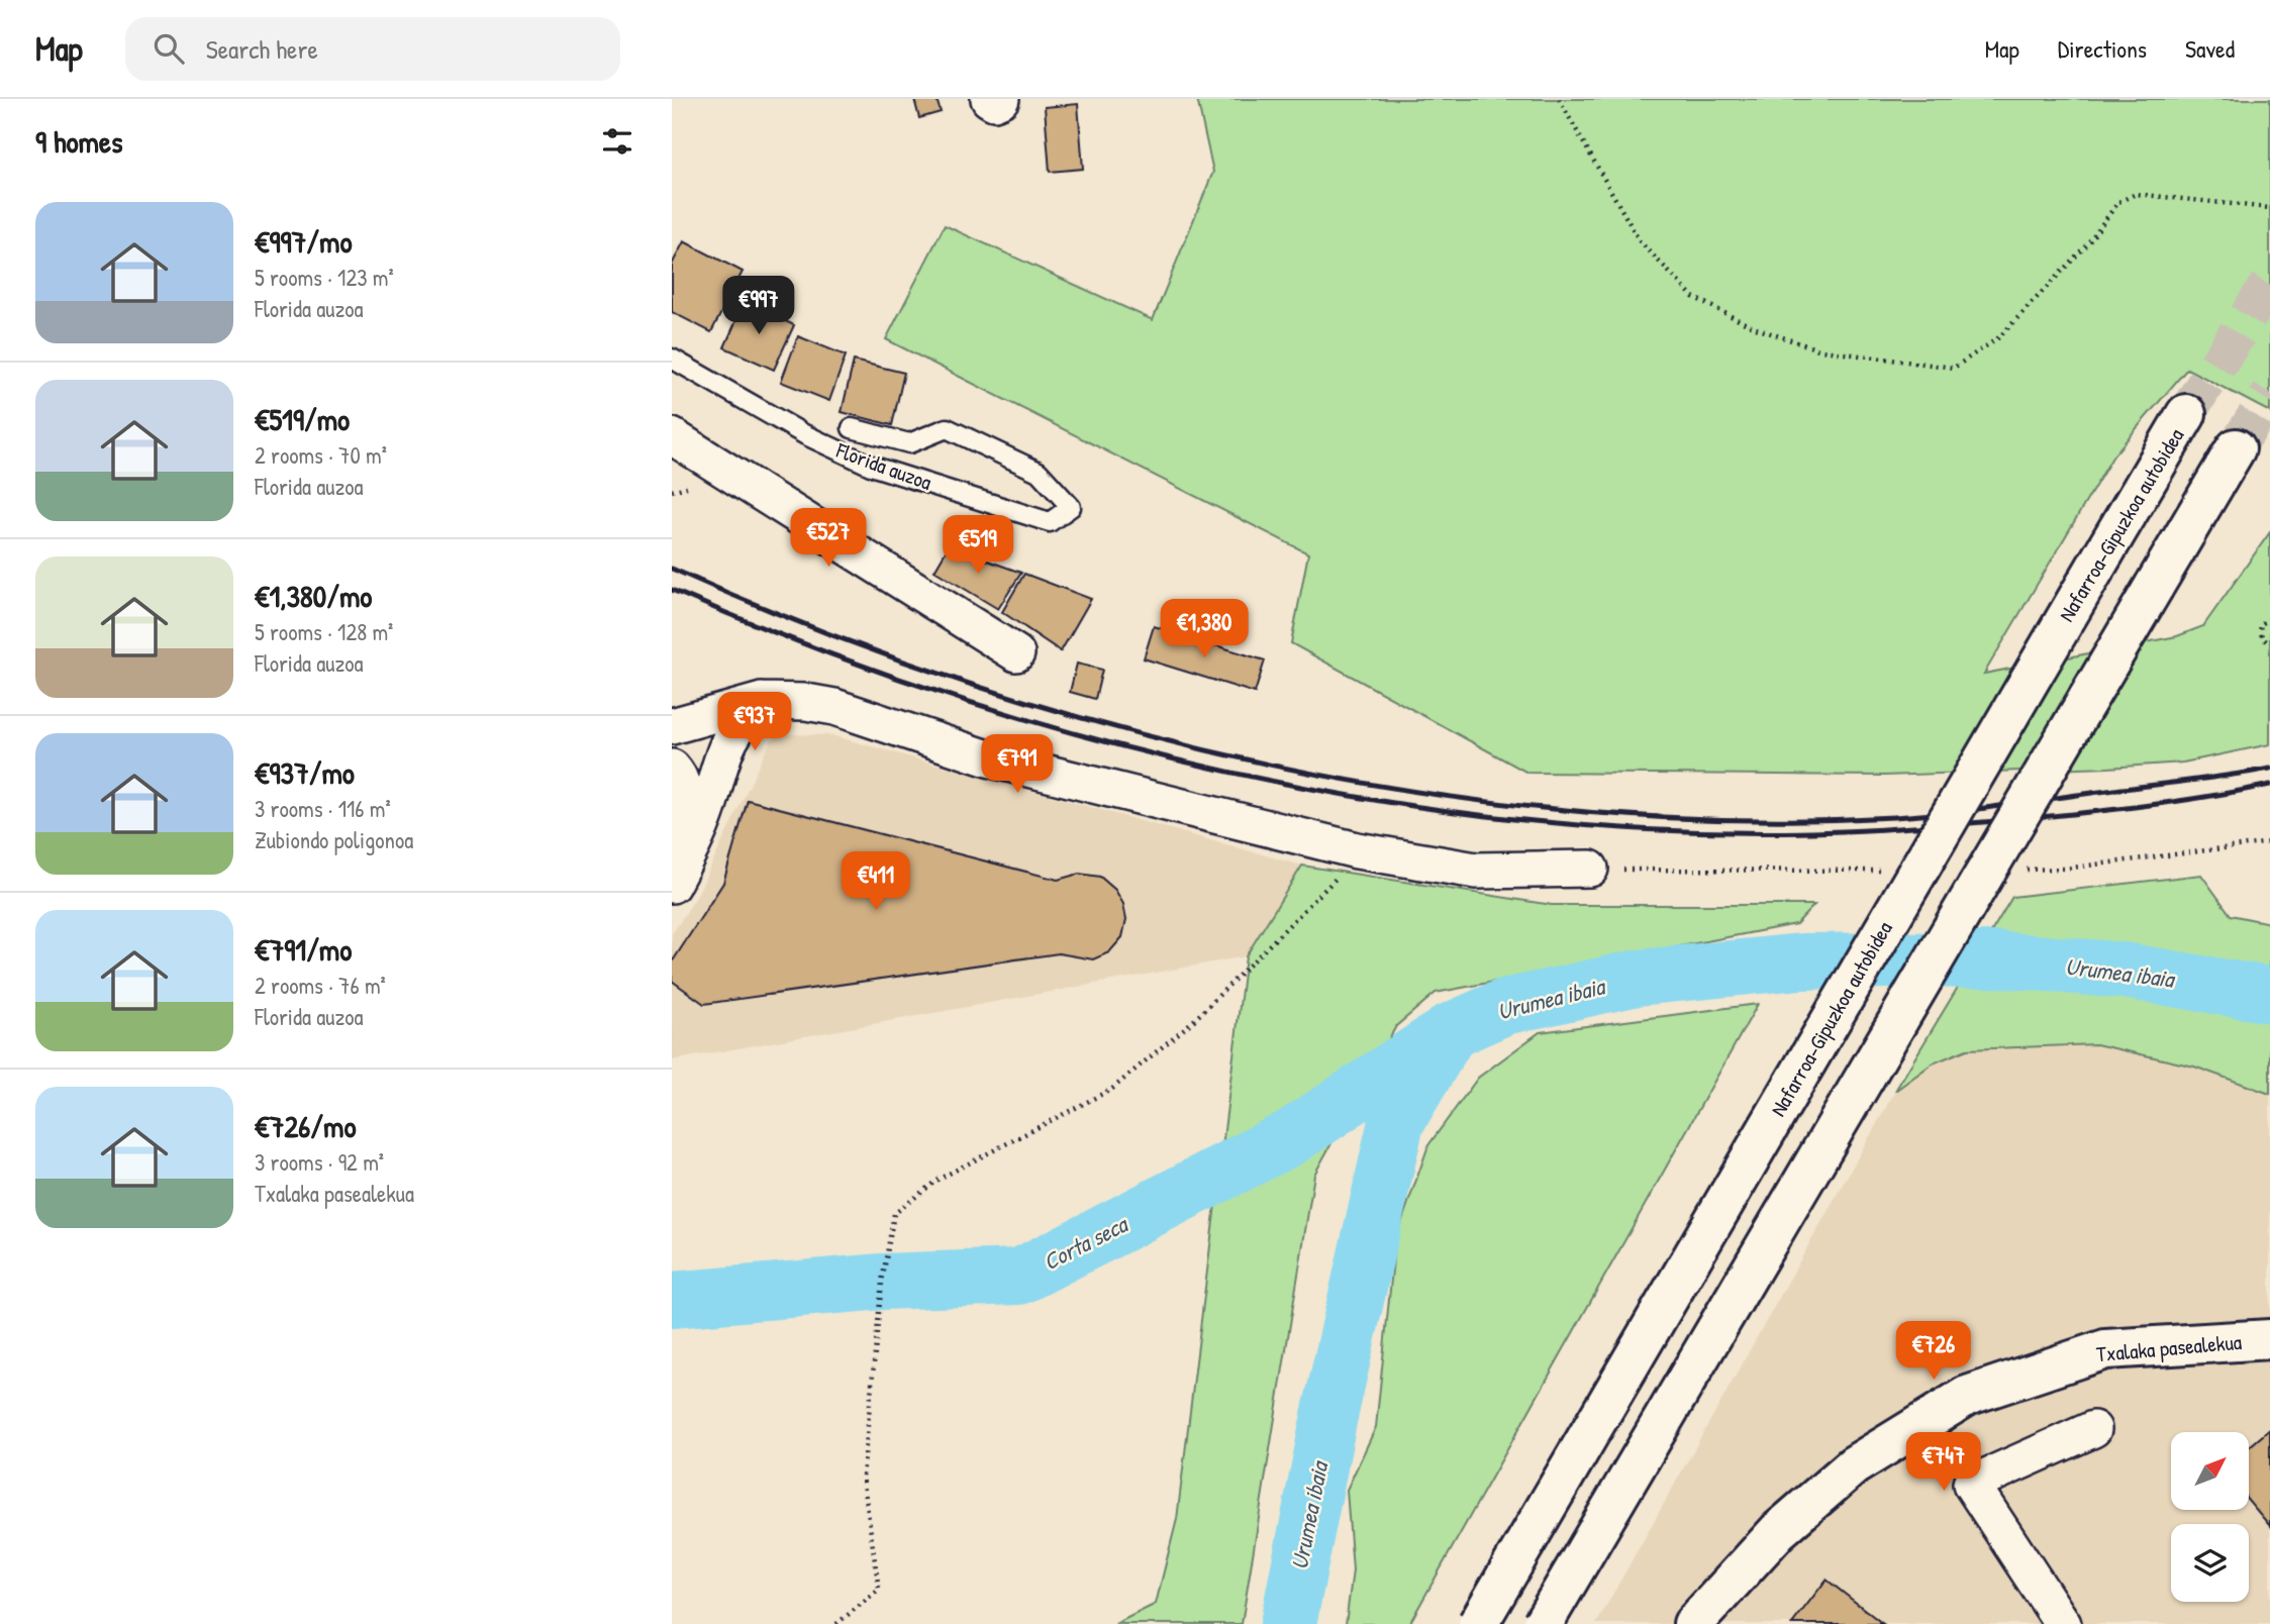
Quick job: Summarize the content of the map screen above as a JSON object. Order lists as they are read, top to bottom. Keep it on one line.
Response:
{"streets":{"main road":["Nafarroa-Gipuzkoa autobidea","Txalaka pasealekua"],"lane":["Florida auzoa"]},"water":["Urumea ibaia","Corta seca"],"north":"top right","page":{"header":"Map","search":"Search here","nav":["Map","Directions","Saved"],"heading":"9 homes","list":[{"name":"€997/mo","note":"5 rooms · 123 m² · Florida auzoa"},{"name":"€519/mo","note":"2 rooms · 70 m² · Florida auzoa"},{"name":"€1,380/mo","note":"5 rooms · 128 m² · Florida auzoa"},{"name":"€937/mo","note":"3 rooms · 116 m² · Zubiondo poligonoa"},{"name":"€791/mo","note":"2 rooms · 76 m² · Florida auzoa"},{"name":"€726/mo","note":"3 rooms · 92 m² · Txalaka pasealekua"}],"price":["€997","€527","€519","€1,380","€937","€791","€411","€726","€747"]}}
